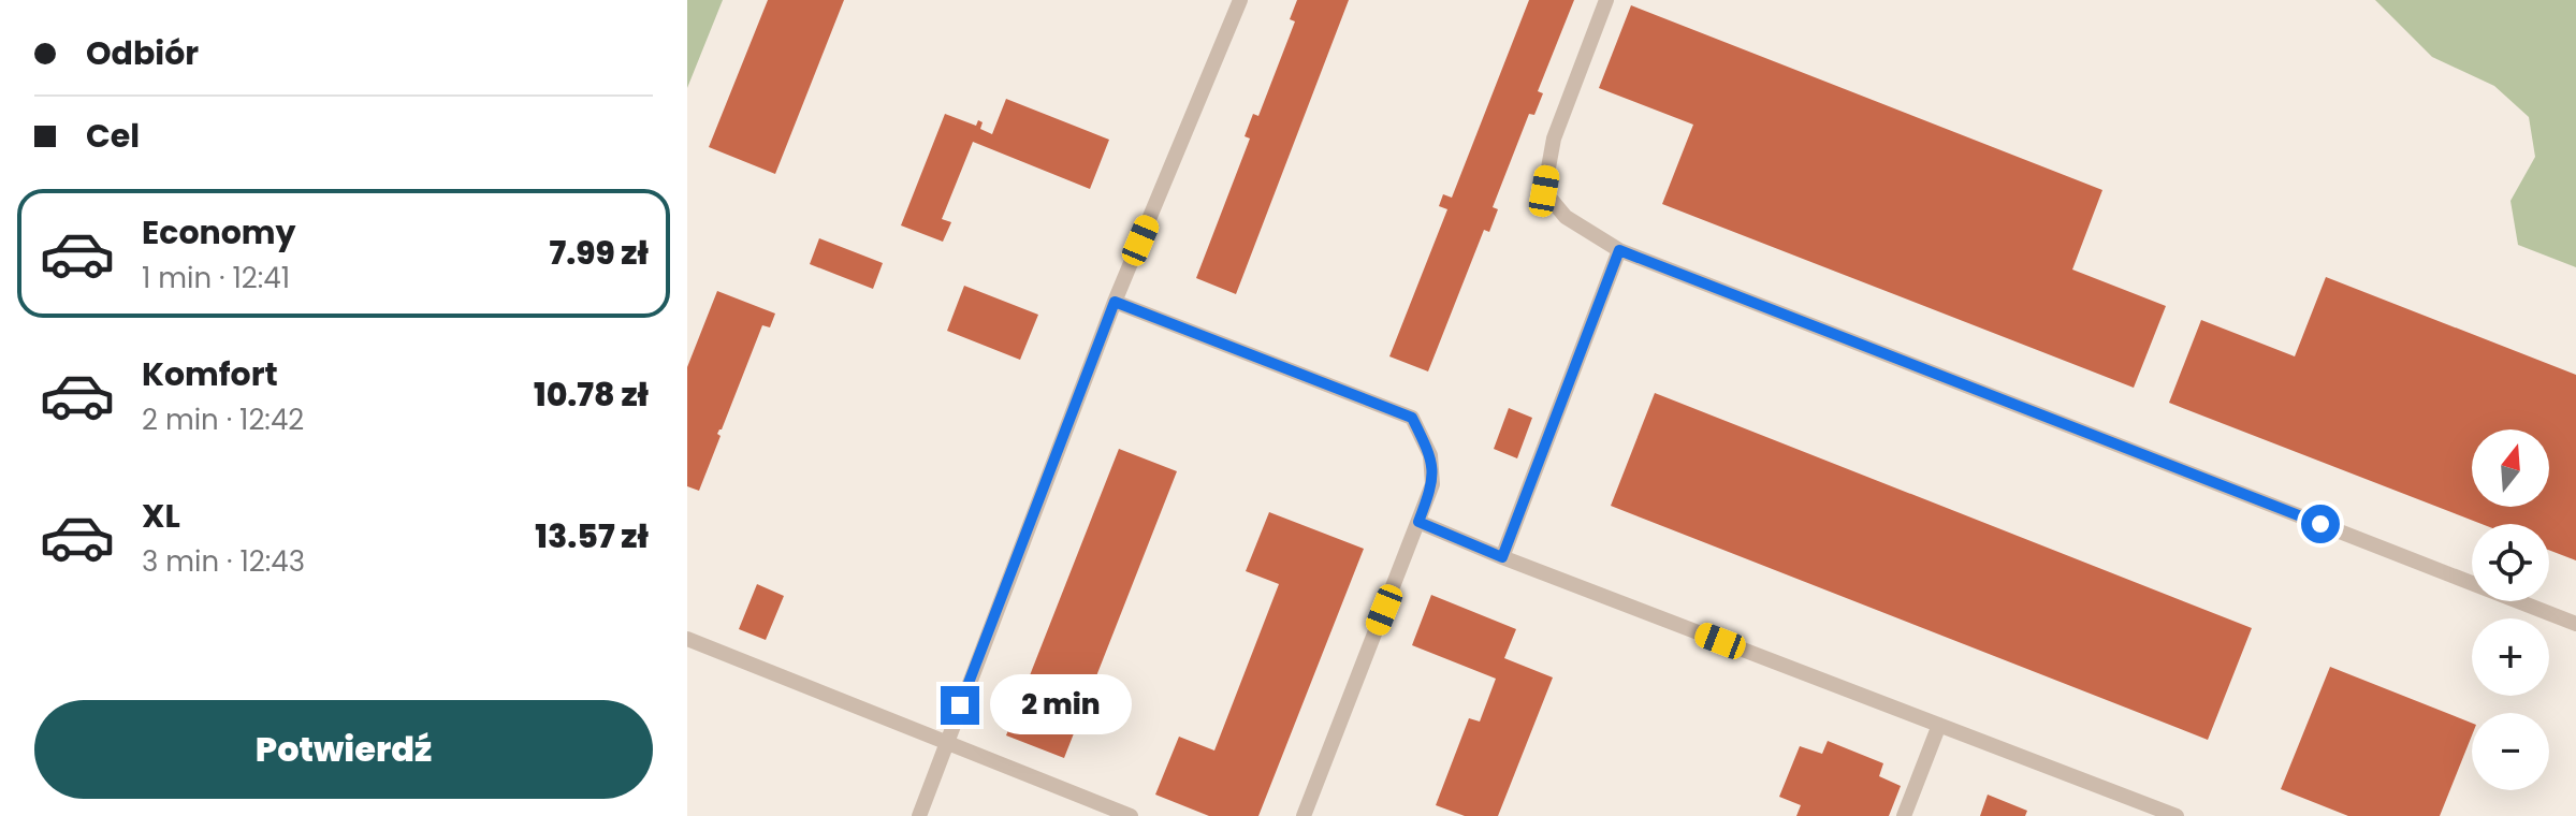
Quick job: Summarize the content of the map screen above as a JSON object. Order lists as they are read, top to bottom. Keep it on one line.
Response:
{"north":"top","page":{"banner":["Odbiór","Cel"],"list":[{"name":"Economy","note":"1 min · 12:41","value":"7.99 zł"},{"name":"Komfort","note":"2 min · 12:42","value":"10.78 zł"},{"name":"XL","note":"3 min · 12:43","value":"13.57 zł"}],"map_buttons":["+","−"],"bubble":"2 min","buttons":"Potwierdź"}}
